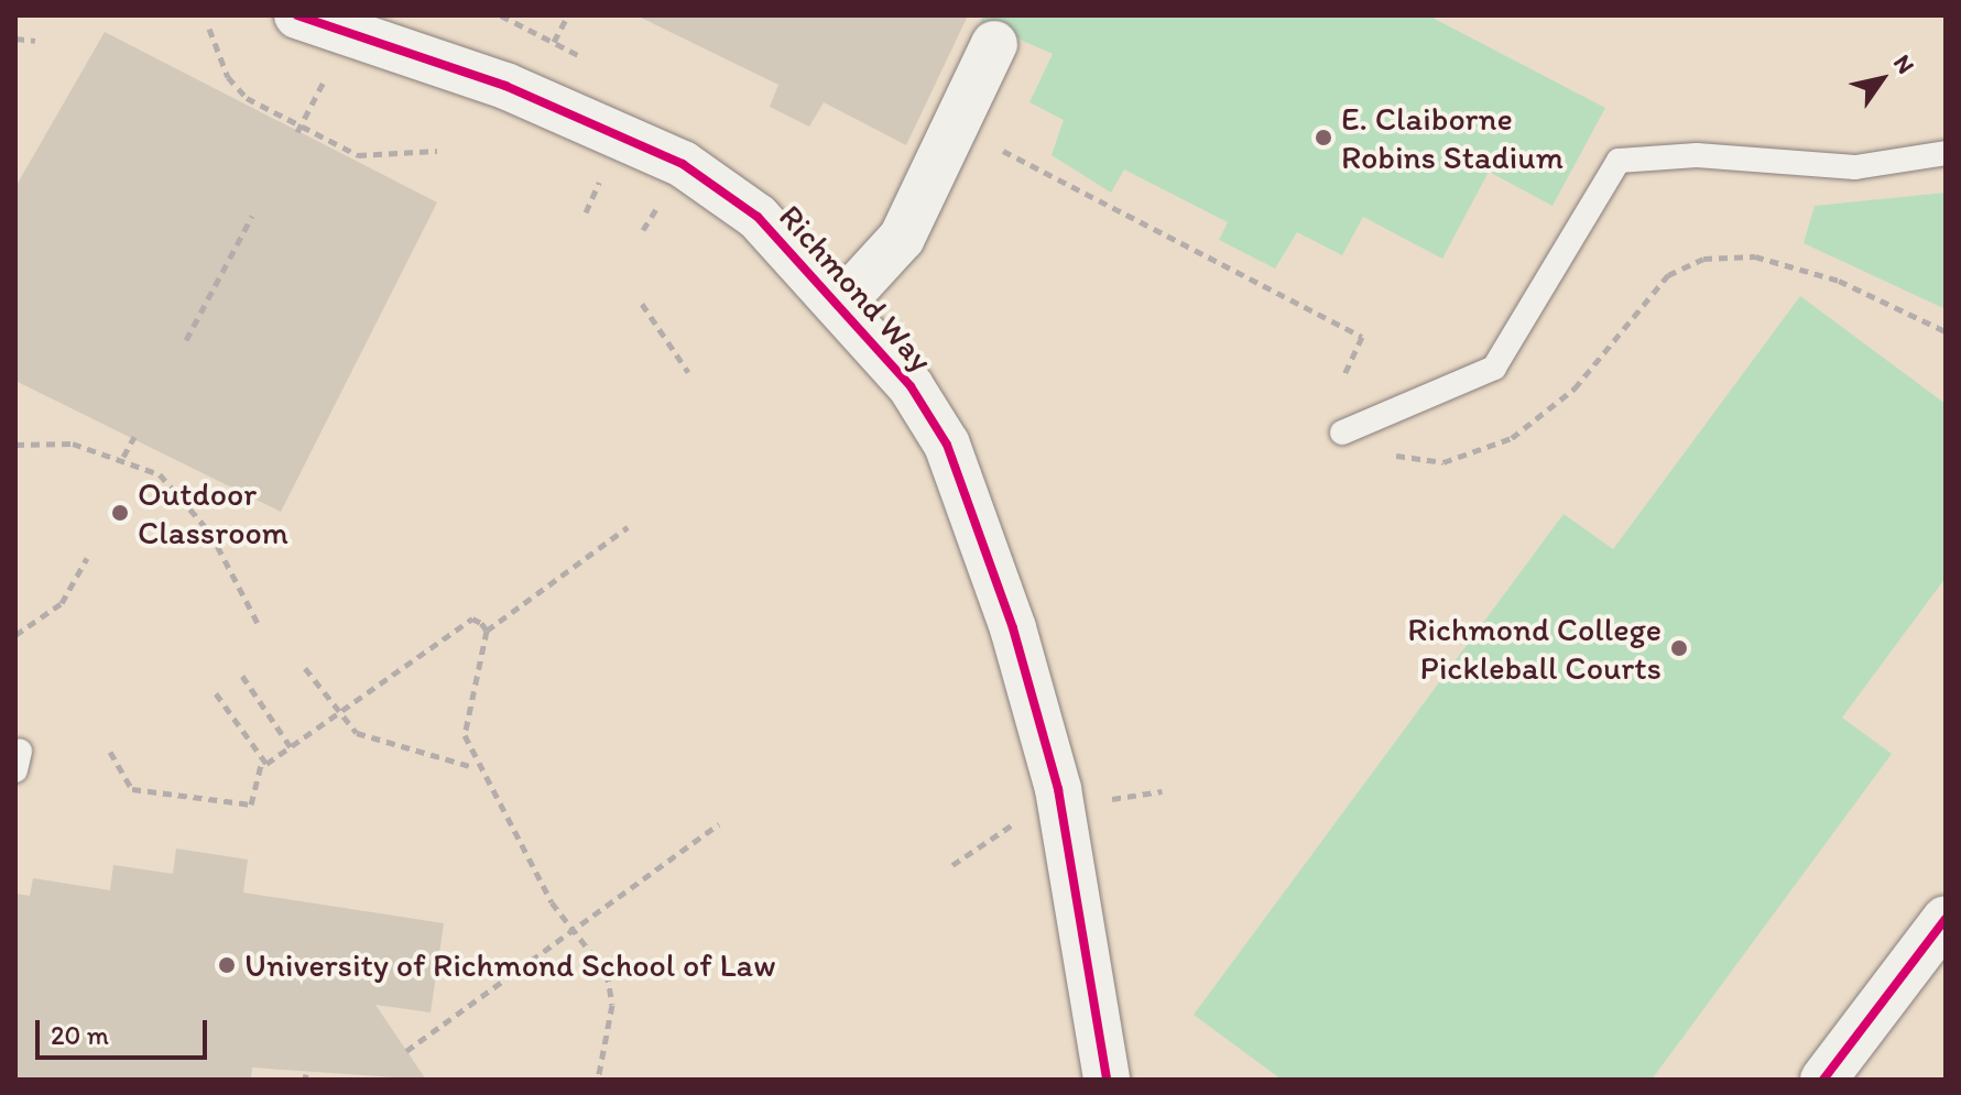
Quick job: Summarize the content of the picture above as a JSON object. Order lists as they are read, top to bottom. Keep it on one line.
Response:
{"streets":{"street":["Richmond Way"]},"places":["E. Claiborne Robins Stadium","Outdoor Classroom","Richmond College Pickleball Courts","University of Richmond School of Law"],"scale_bar":"20 m","north":"top right"}
